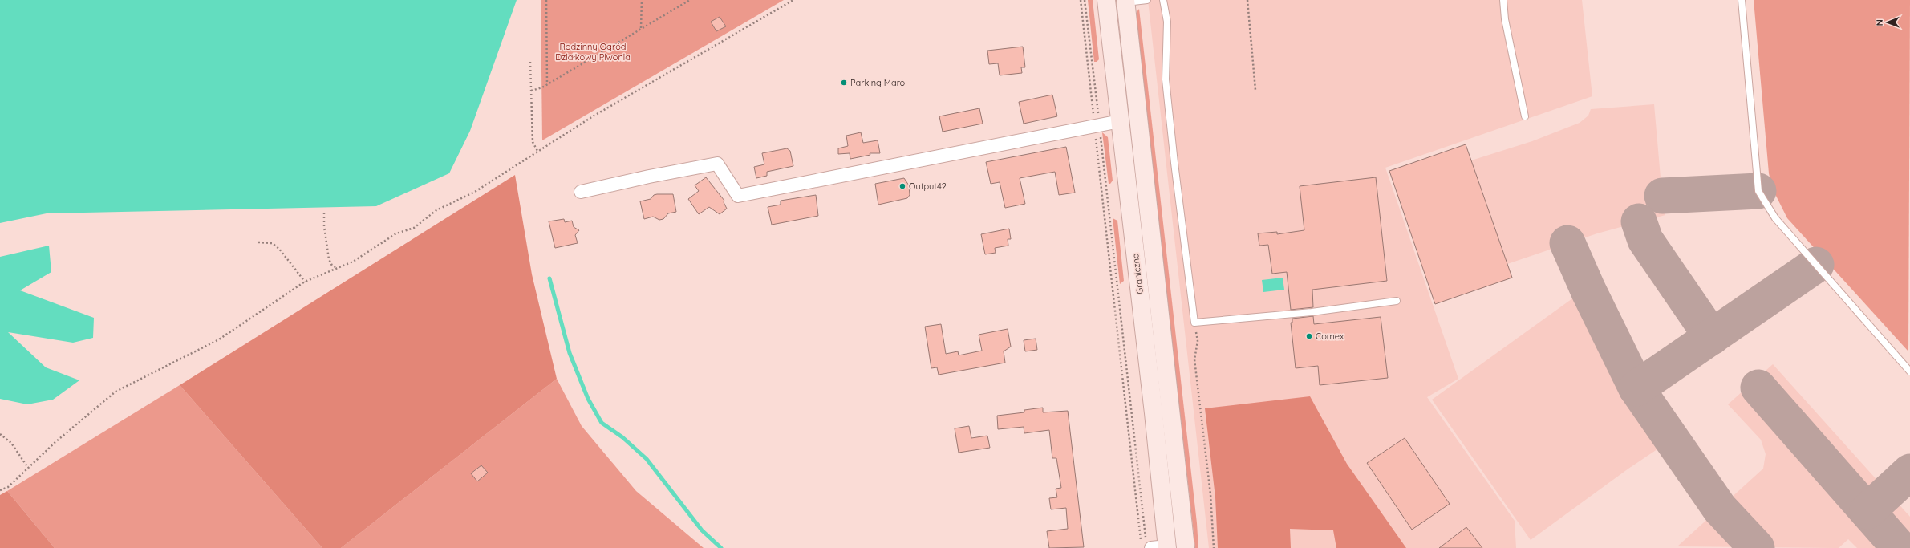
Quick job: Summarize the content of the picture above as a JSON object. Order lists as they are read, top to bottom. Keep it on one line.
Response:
{"streets":{"main road":["Graniczna"]},"parks":["Rodzinny Ogród Działkowy Piwonia"],"places":["Parking Maro","Output42","Comex"],"north":"left"}
